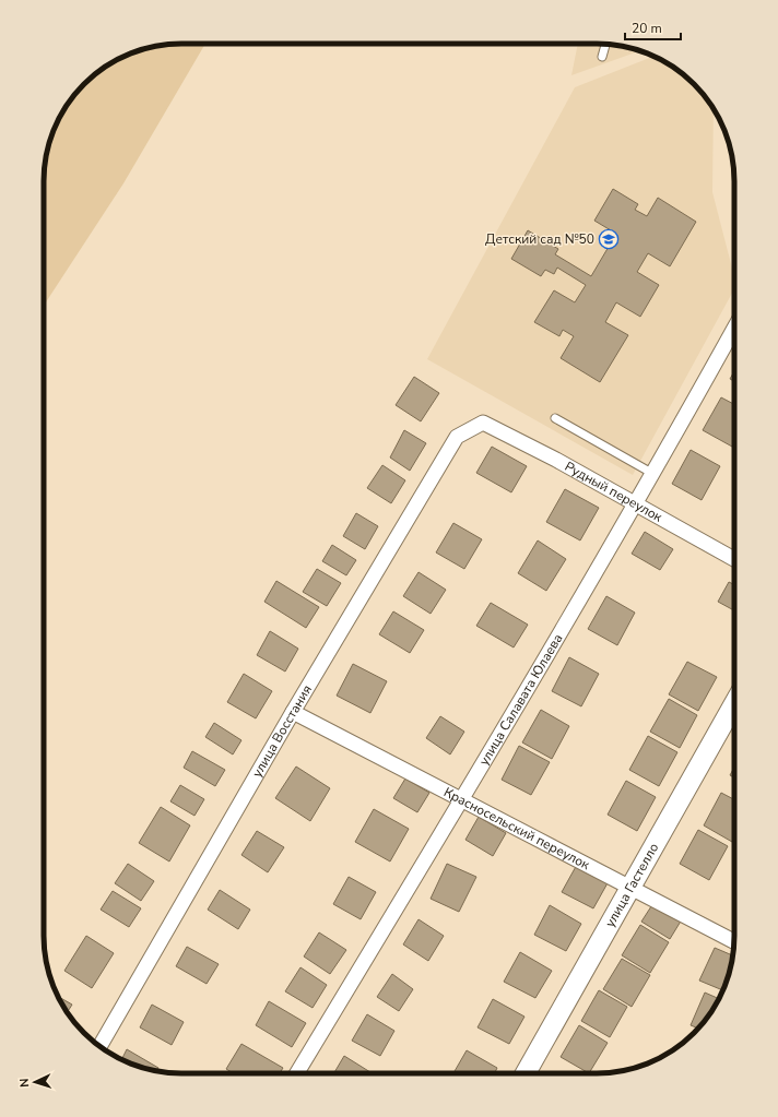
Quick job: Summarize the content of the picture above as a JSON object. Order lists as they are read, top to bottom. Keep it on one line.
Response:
{"streets":{"street":["Рудный переулок","улица Салавата Юлаева","улица Восстания","Красносельский переулок","улица Гастелло"]},"crossings":[["Рудный переулок","улица Салавата Юлаева"],["Рудный переулок","улица Восстания"],["улица Салавата Юлаева","Красносельский переулок"],["улица Восстания","Красносельский переулок"],["Красносельский переулок","улица Гастелло"]],"places":{"school or university":["Детский сад №50"]},"scale_bar":"20 m","north":"left"}
